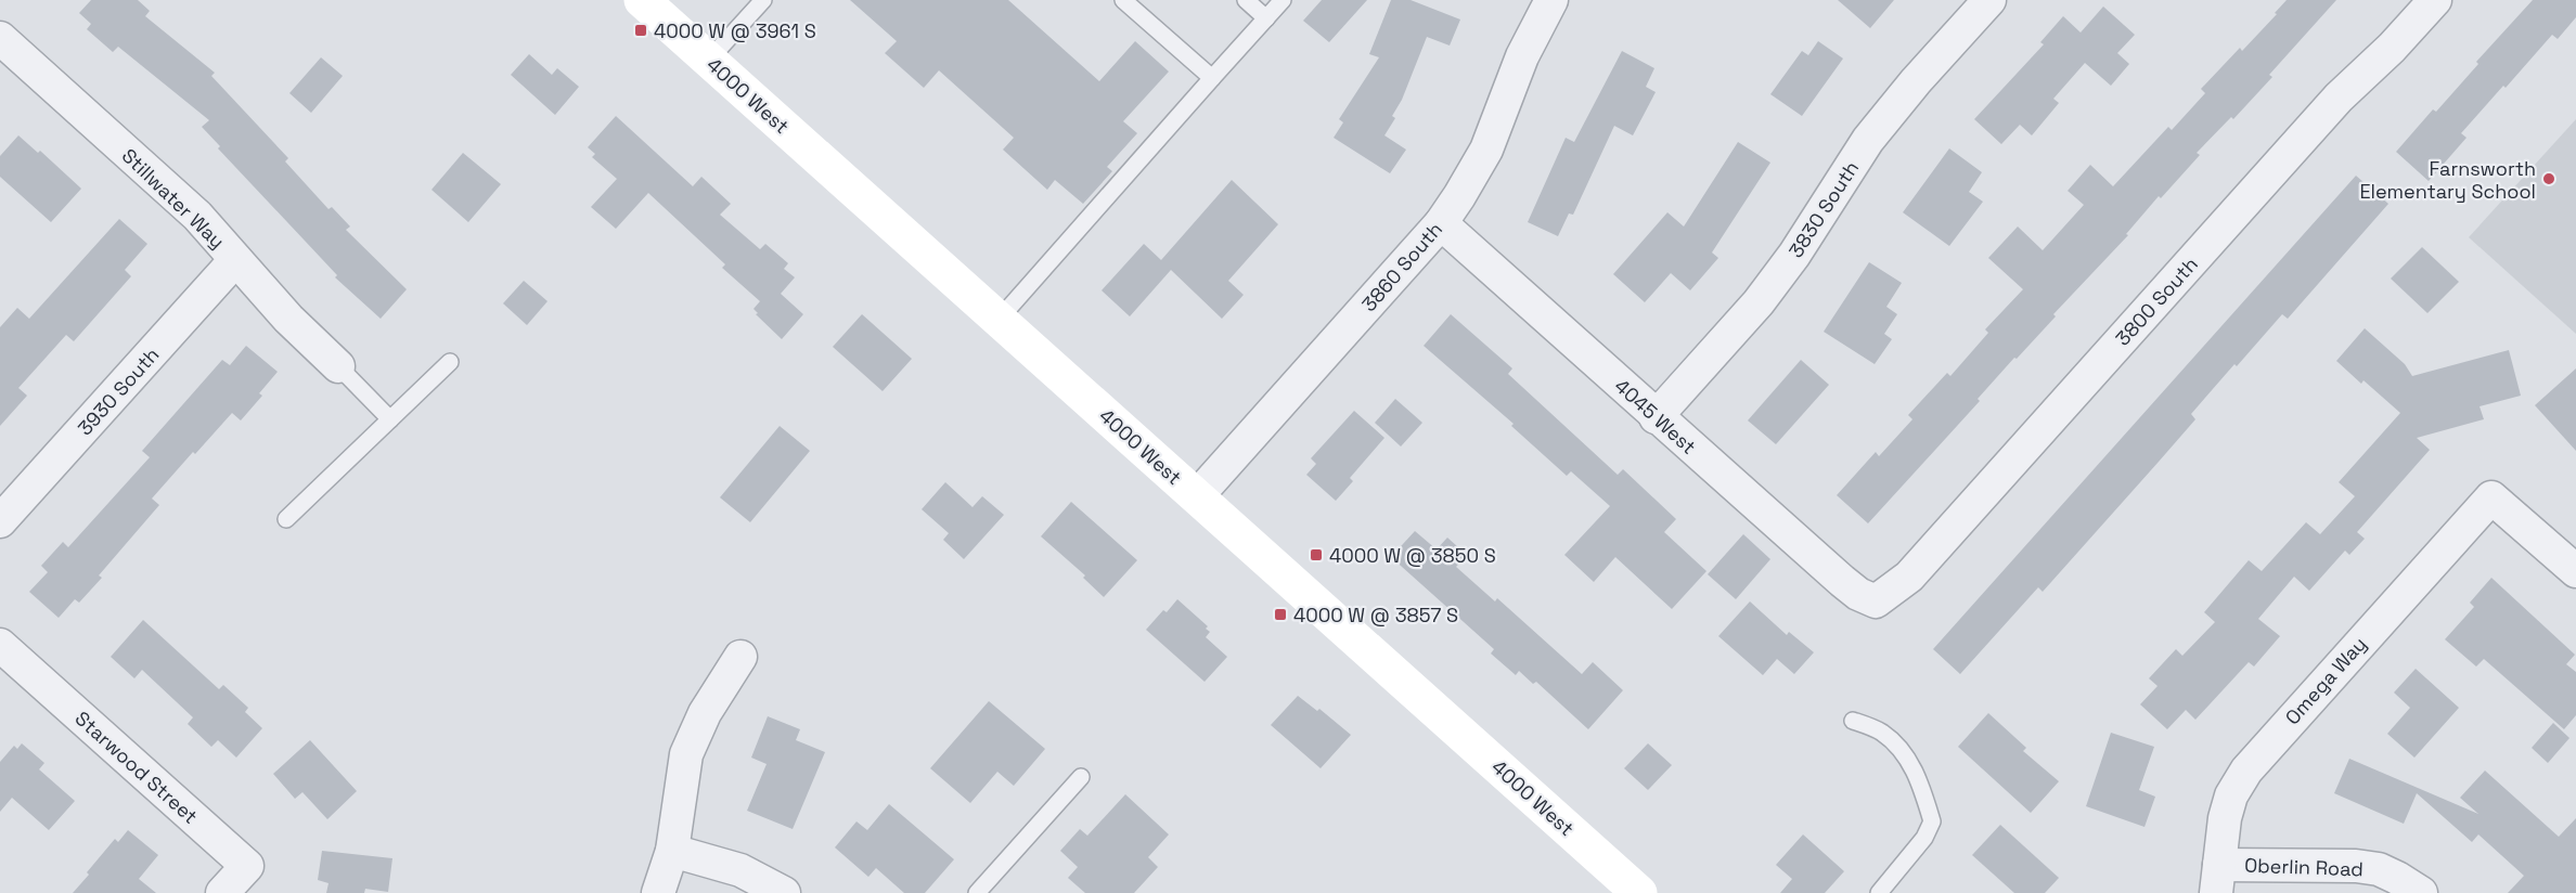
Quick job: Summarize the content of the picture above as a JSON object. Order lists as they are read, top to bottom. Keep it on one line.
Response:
{"streets":{"street":["4000 West","Stillwater Way","3830 South","3860 South","3800 South","3930 South","4045 West","Omega Way","Starwood Street","Oberlin Road"]},"crossings":[["4000 West","3860 South"],["Stillwater Way","3930 South"],["3830 South","4045 West"],["3860 South","4045 West"],["3800 South","4045 West"],["Omega Way","Oberlin Road"]],"places":{"transit":["4000 W @ 3961 S","4000 W @ 3850 S","4000 W @ 3857 S"],"other":["Farnsworth Elementary School"]}}
